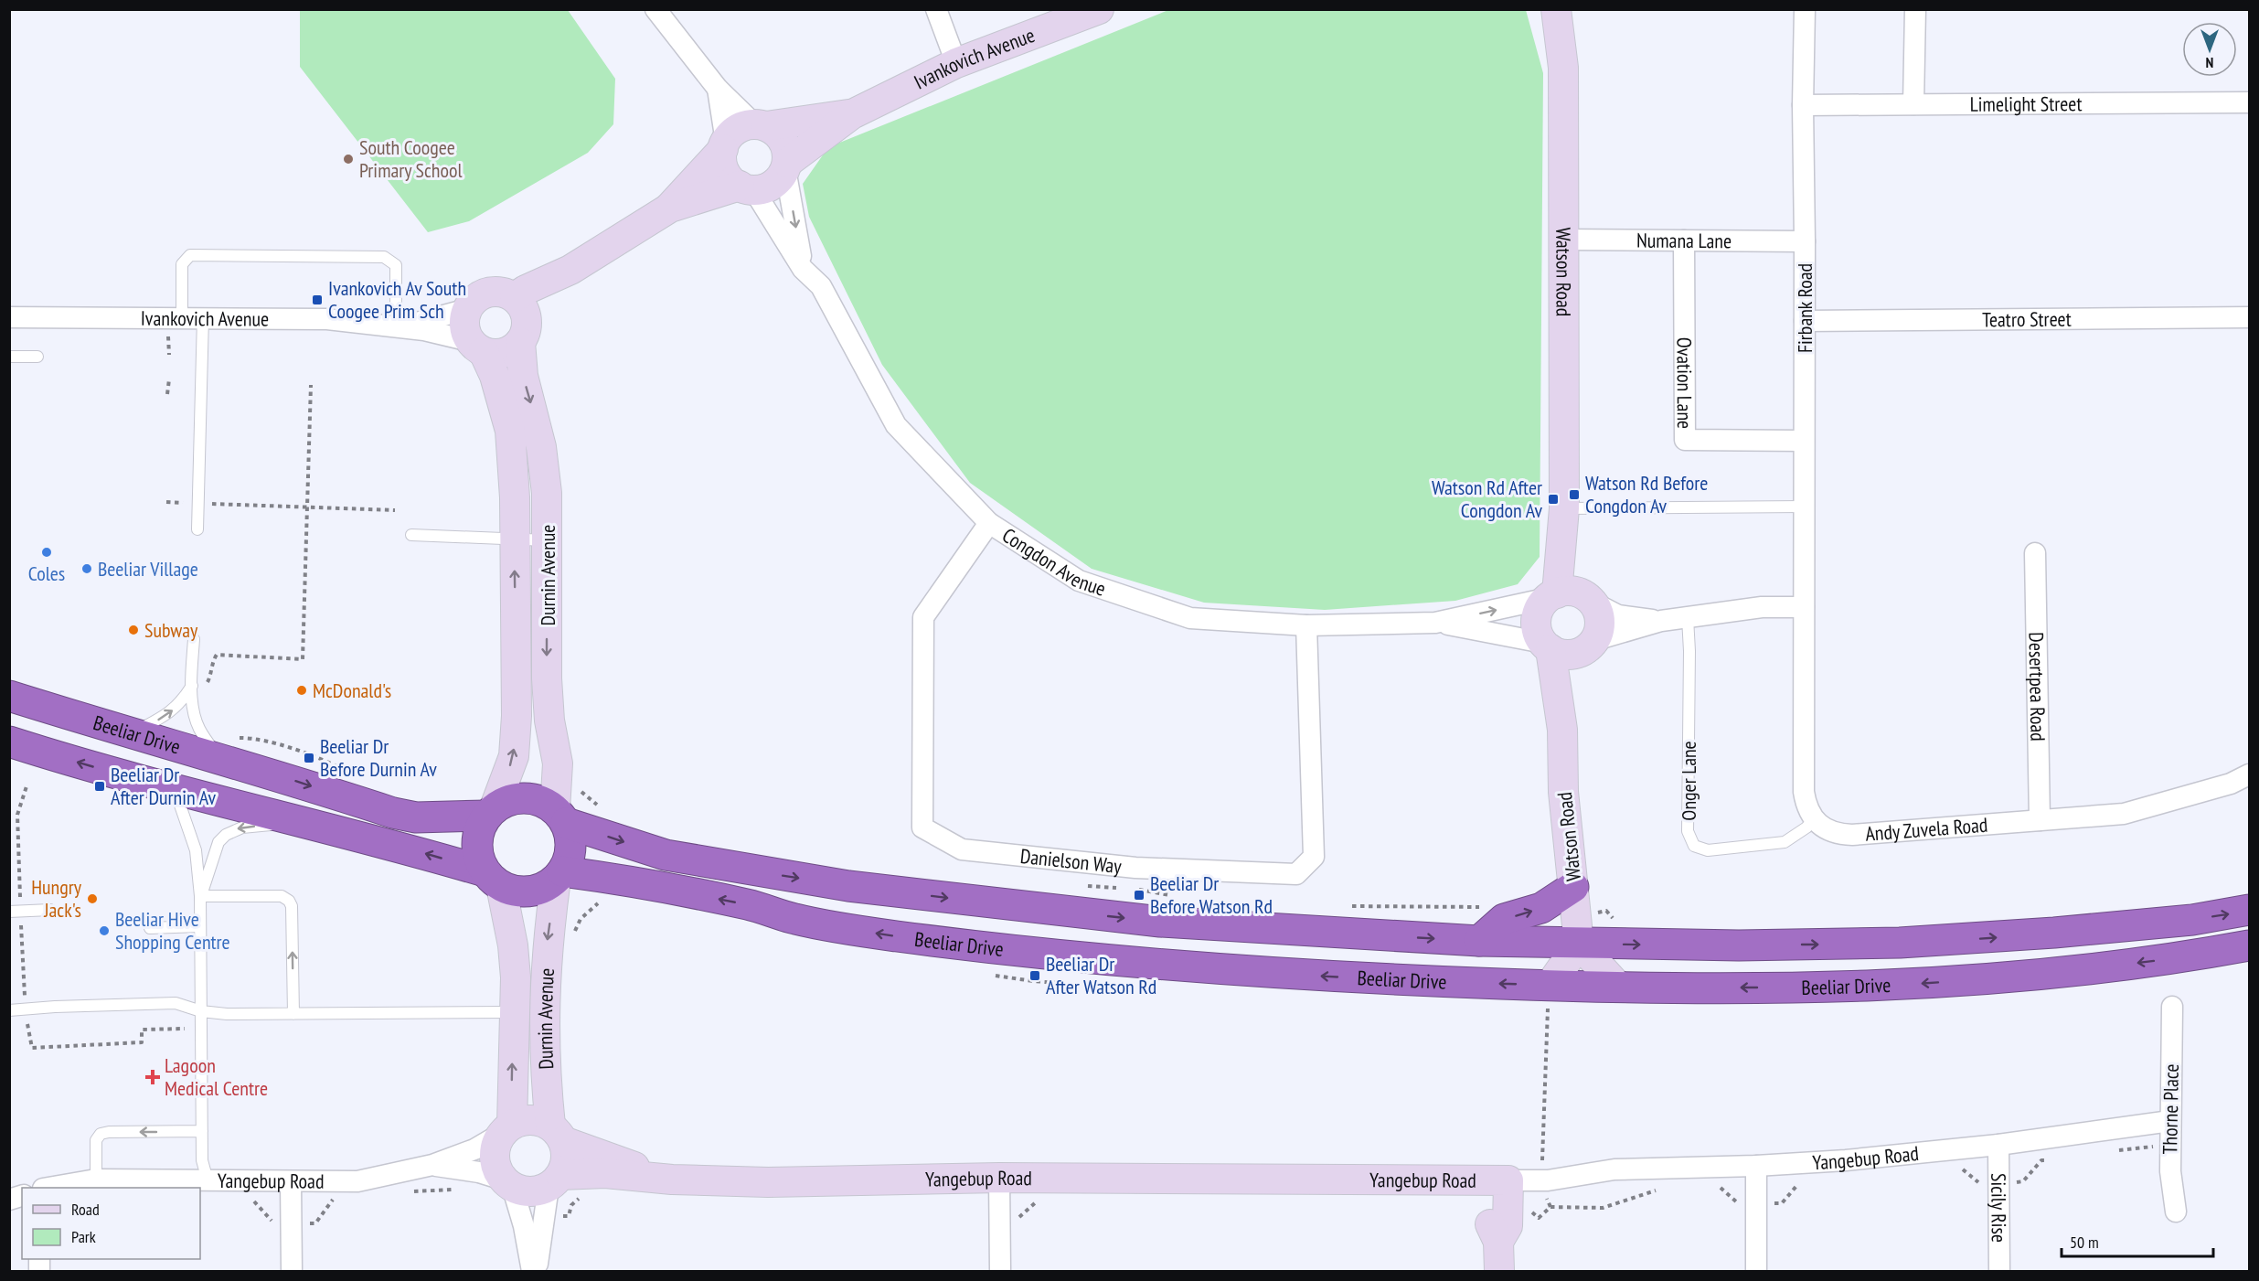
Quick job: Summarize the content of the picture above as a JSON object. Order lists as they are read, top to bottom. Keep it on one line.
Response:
{"streets":{"highway":["Beeliar Drive"],"street":["Ivankovich Avenue","Limelight Street","Numana Lane","Watson Road","Firbank Road","Teatro Street","Ovation Lane","Congdon Avenue","Durnin Avenue","Desertpea Road","Andy Zuvela Road","Danielson Way","Thorne Place","Yangebup Road","Sicily Rise"],"lane":["Onger Lane"]},"crossings":[["Ivankovich Avenue","Congdon Avenue"],["Ivankovich Avenue","Durnin Avenue"],["Limelight Street","Firbank Road"],["Numana Lane","Watson Road"],["Numana Lane","Firbank Road"],["Numana Lane","Ovation Lane"],["Watson Road","Congdon Avenue"],["Watson Road","Beeliar Drive"],["Firbank Road","Teatro Street"],["Firbank Road","Ovation Lane"],["Congdon Avenue","Danielson Way"],["Durnin Avenue","Beeliar Drive"],["Durnin Avenue","Yangebup Road"],["Desertpea Road","Andy Zuvela Road"],["Onger Lane","Andy Zuvela Road"],["Thorne Place","Yangebup Road"],["Yangebup Road","Sicily Rise"]],"places":{"other":["South Coogee Primary School","Coles","Beeliar Village","Subway","McDonald's","Hungry Jack's","Beeliar Hive Shopping Centre"],"transit":["Ivankovich Av South Coogee Prim Sch","Watson Rd Before Congdon Av","Watson Rd After Congdon Av","Beeliar Dr Before Durnin Av","Beeliar Dr After Durnin Av","Beeliar Dr Before Watson Rd","Beeliar Dr After Watson Rd"],"health":["Lagoon Medical Centre"]},"legend":["Road","Park"],"scale_bar":"50 m","north":"bottom"}
